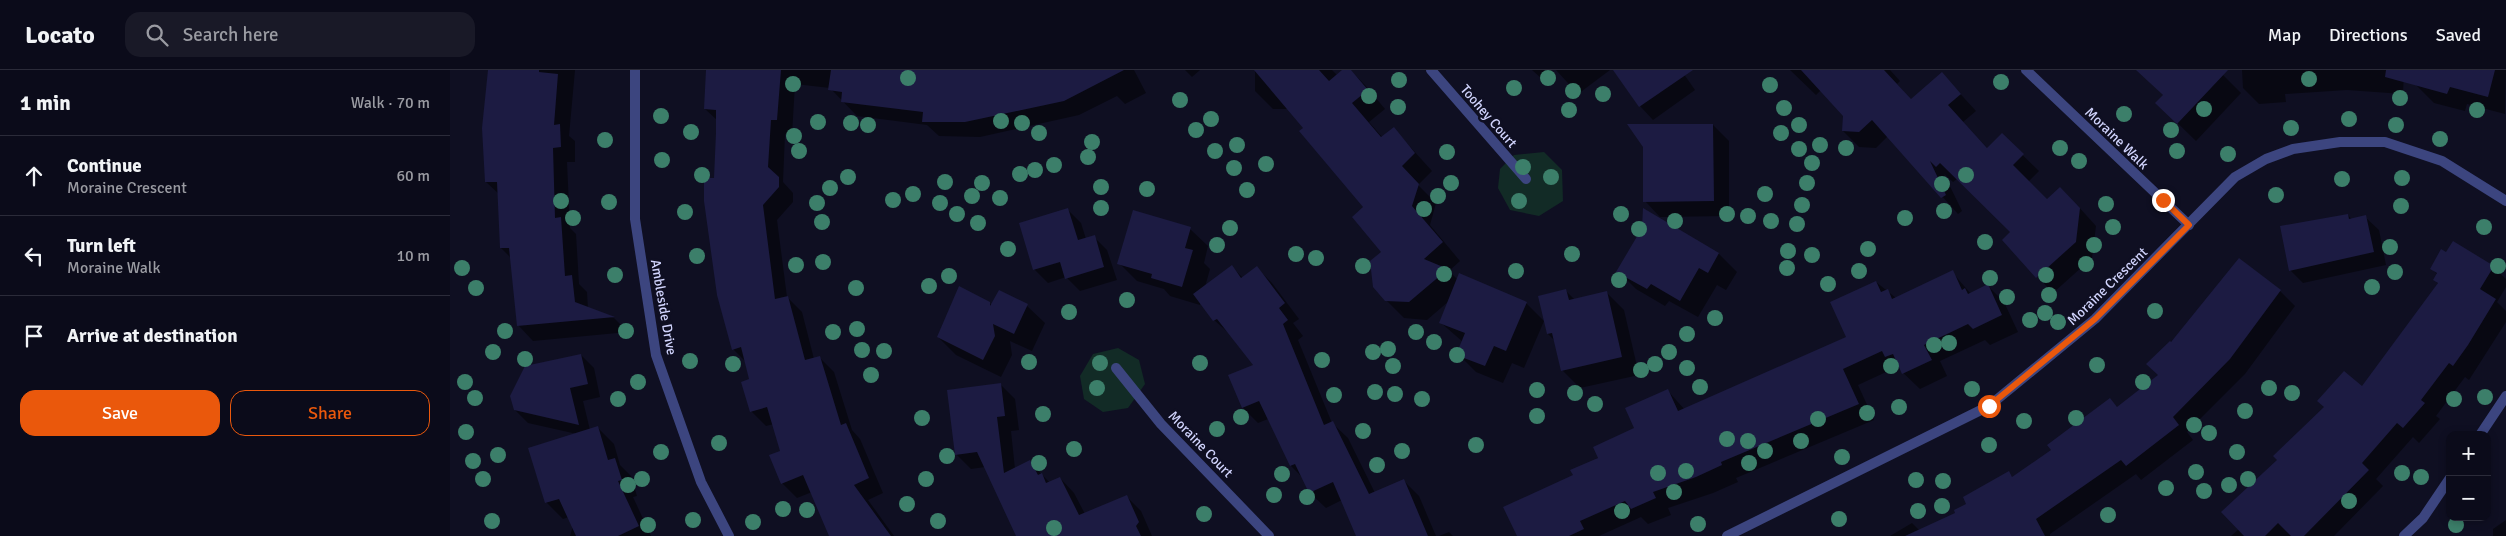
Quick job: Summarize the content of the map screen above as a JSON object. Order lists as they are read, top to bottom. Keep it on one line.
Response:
{"streets":{"street":["Toohey Court","Moraine Walk","Moraine Crescent","Ambleside Drive","Moraine Court"]},"crossings":[["Moraine Walk","Moraine Crescent"]],"page":{"header":"Locato","search":"Search here","nav":["Map","Directions","Saved"],"heading":["1 min","Walk · 70 m"],"list":[["Continue","Moraine Crescent","60 m"],["Turn left","Moraine Walk","10 m"],"Arrive at destination"],"buttons":["Save","Share"],"map_buttons":["+","−"]}}
